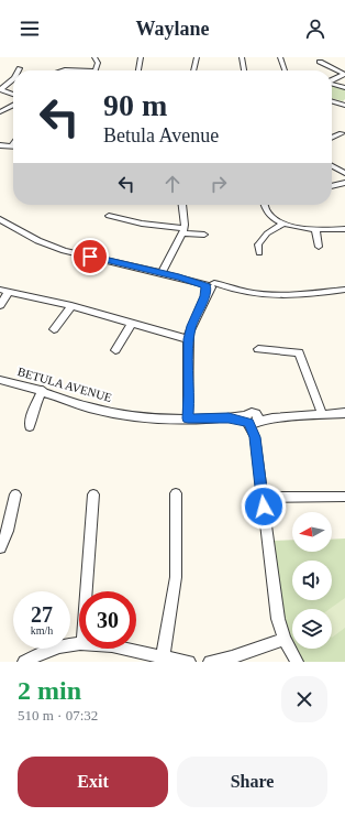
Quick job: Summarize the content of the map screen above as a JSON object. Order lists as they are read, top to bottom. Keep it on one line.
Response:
{"streets":{"street":["BETULA AVENUE"]},"north":"left","page":{"header":"Waylane","turn":["90 m","Betula Avenue"],"speed":"27 km/h","limit":"30","heading":["2 min","510 m · 07:32"],"buttons":["Exit","Share"]}}
